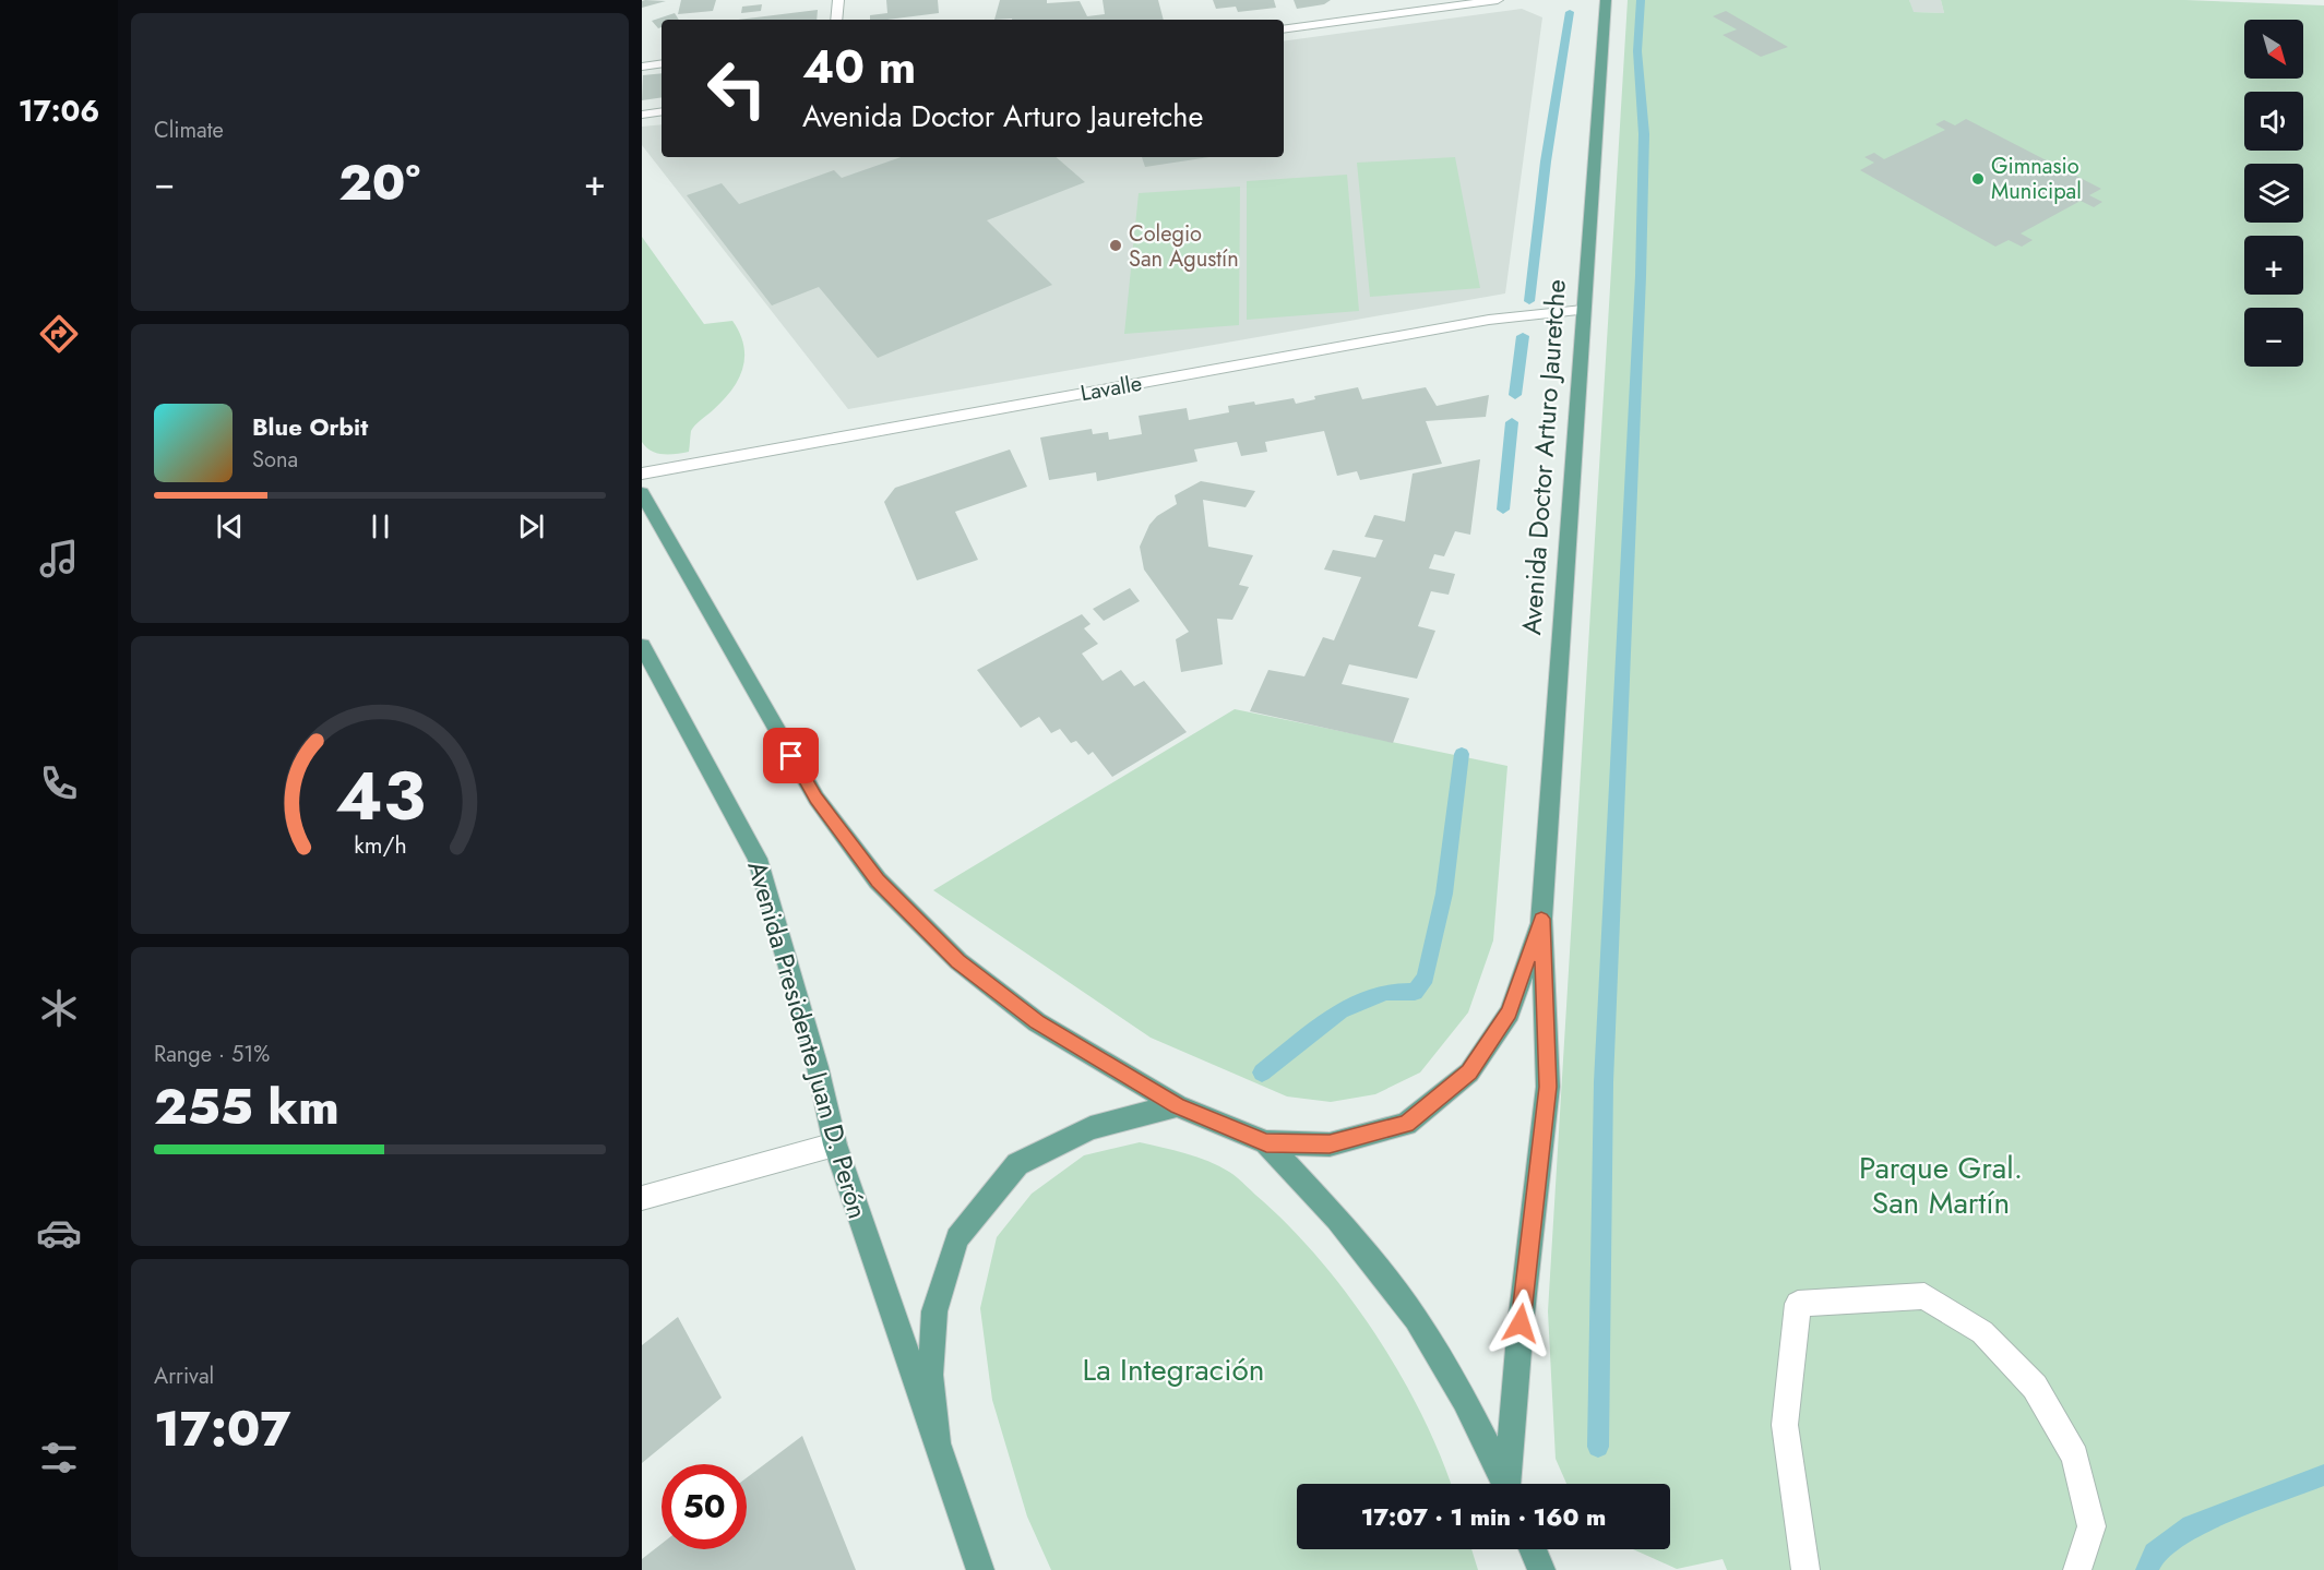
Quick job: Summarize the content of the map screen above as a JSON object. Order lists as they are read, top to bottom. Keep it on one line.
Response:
{"streets":{"main road":["Avenida Doctor Arturo Jauretche","Avenida Presidente Juan D. Perón"],"street":["Lavalle"]},"crossings":[["Lavalle","Avenida Doctor Arturo Jauretche"]],"parks":["Parque Gral. San Martín","La Integración"],"places":["Gimnasio Municipal","Colegio San Agustín"],"north":"bottom right","page":{"tabs":"17:06","tile":["Climate",["Range · 51%","255 km"],["Arrival","17:07"]],"map_buttons":["+","−"],"turn":["40 m","Avenida Doctor Arturo Jauretche"],"heat":["−","20°","+"],"song":["Blue Orbit","Sona"],"limit":"50","trip":"17:07 · 1 min · 160 m","gauge":["43","km/h"]}}
